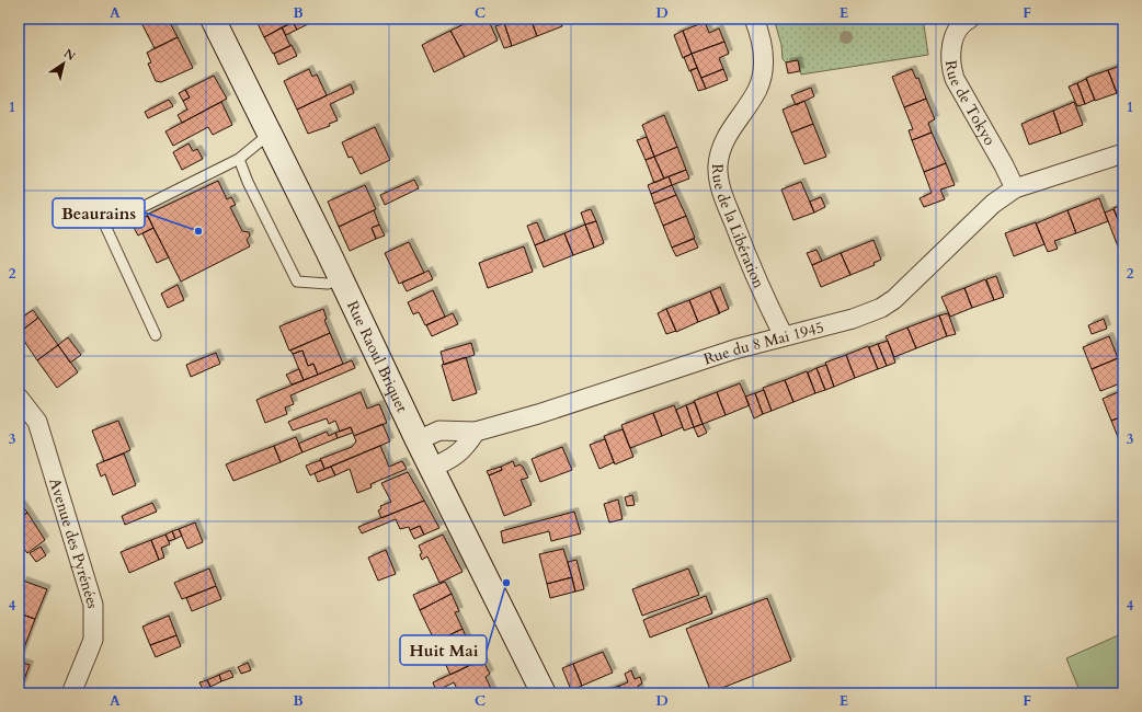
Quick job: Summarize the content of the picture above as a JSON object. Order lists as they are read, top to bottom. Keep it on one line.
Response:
{"streets":{"main road":["Rue Raoul Briquet"],"street":["Rue de Tokyo","Rue de la Libération","Rue du 8 Mai 1945","Avenue des Pyrénées"]},"crossings":[["Rue de Tokyo","Rue du 8 Mai 1945"],["Rue de la Libération","Rue du 8 Mai 1945"],["Rue du 8 Mai 1945","Rue Raoul Briquet"]],"places":["Beaurains","Huit Mai"],"north":"top right","grid":{"columns":["A","B","C","D","E","F"],"rows":["1","2","3","4"]}}
